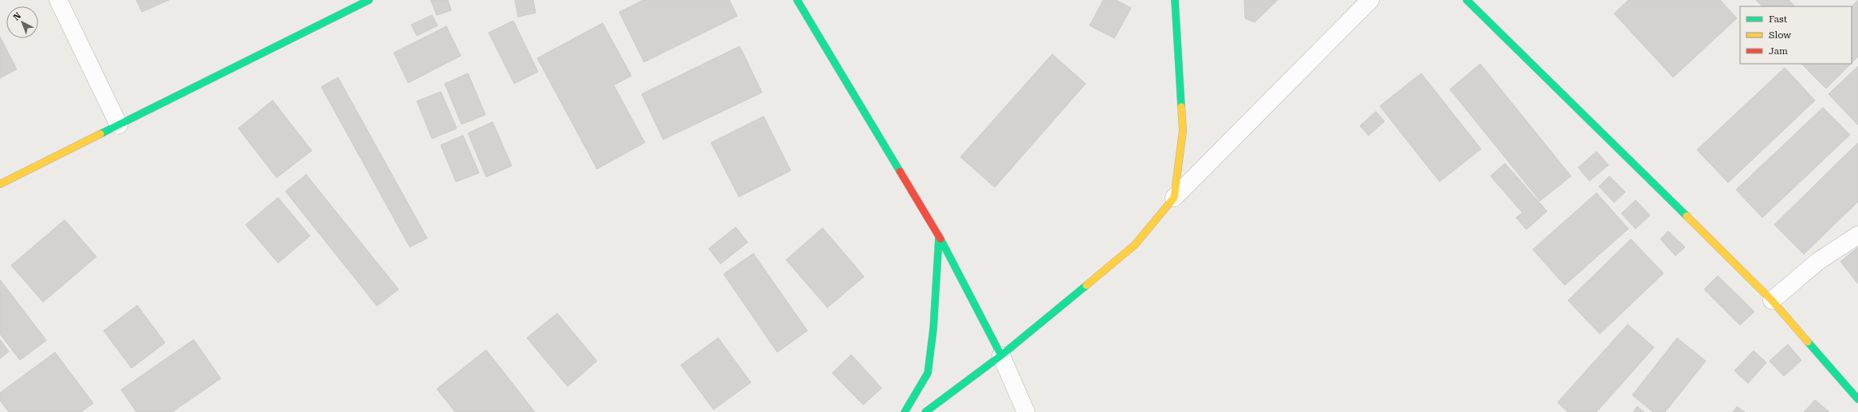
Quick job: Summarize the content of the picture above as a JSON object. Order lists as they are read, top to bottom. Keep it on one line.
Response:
{"legend":["Fast","Slow","Jam"],"north":"top left"}
